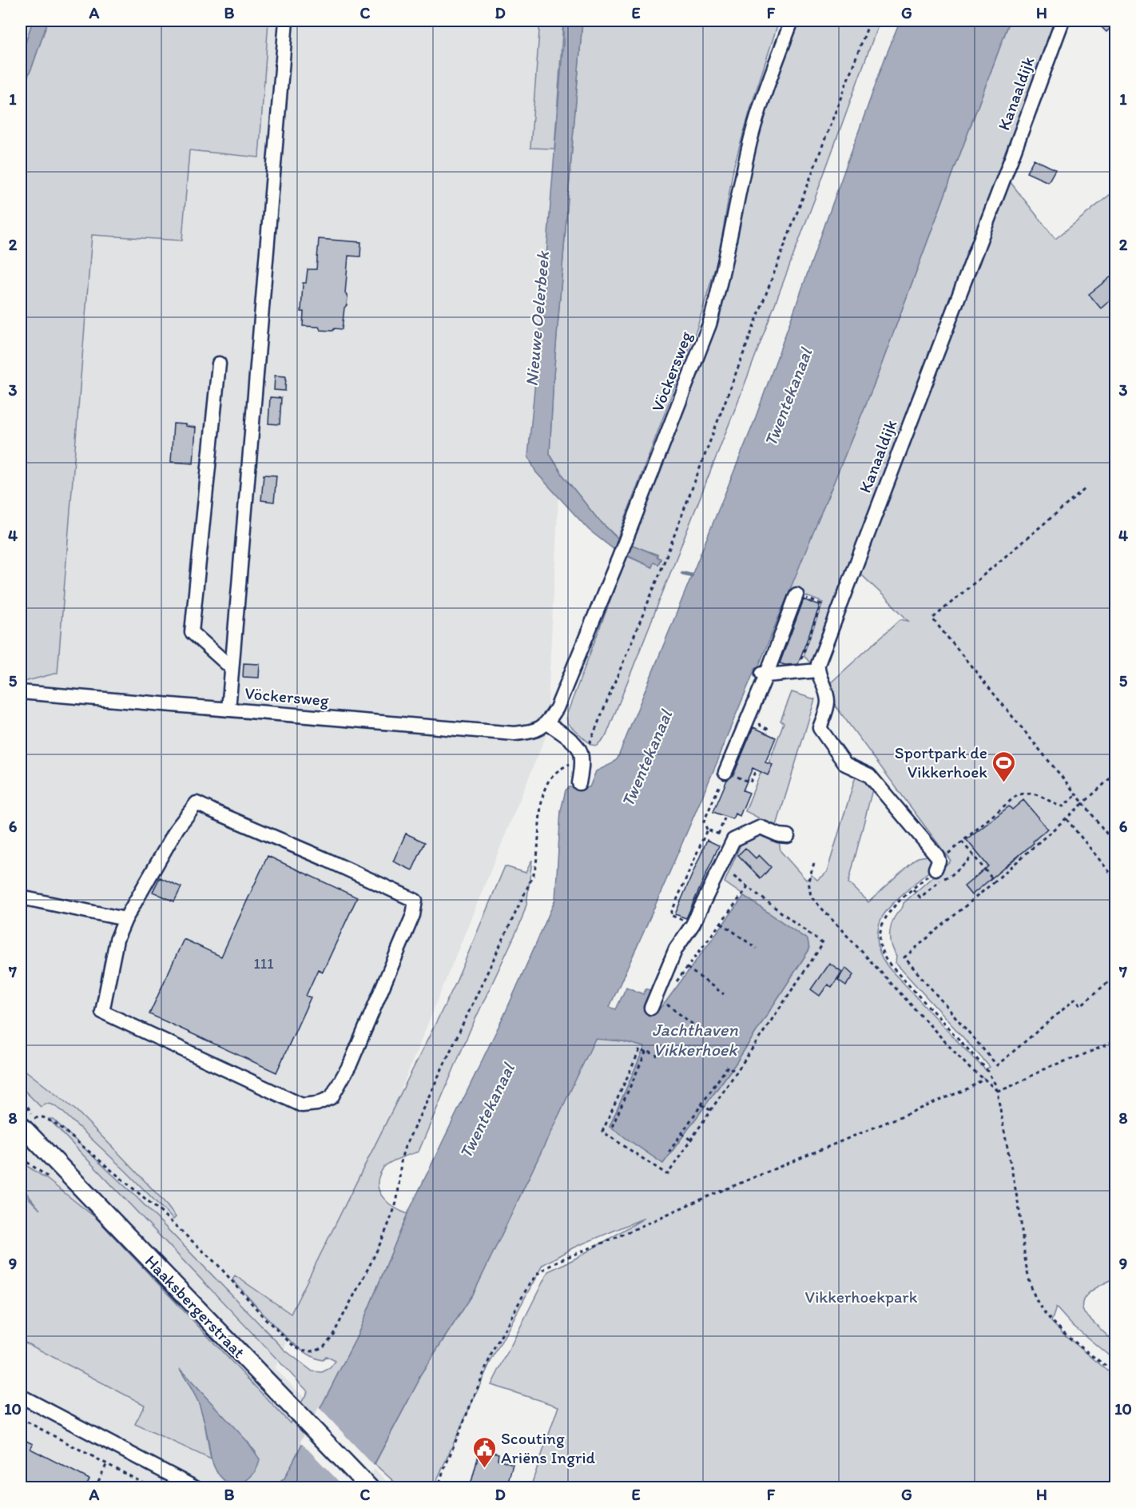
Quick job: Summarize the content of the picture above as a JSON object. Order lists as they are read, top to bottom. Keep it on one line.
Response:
{"streets":{"main road":["Haaksbergerstraat"],"street":["Kanaaldijk","Vöckersweg"]},"water":["Nieuwe Oelerbeek","Twentekanaal","Jachthaven Vikkerhoek"],"parks":["Vikkerhoekpark"],"places":{"sports":["Sportpark de Vikkerhoek"],"public building":["Scouting Ariëns Ingrid"]},"house_numbers":["111"],"grid":{"columns":["A","B","C","D","E","F","G","H"],"rows":["1","2","3","4","5","6","7","8","9","10"]}}
